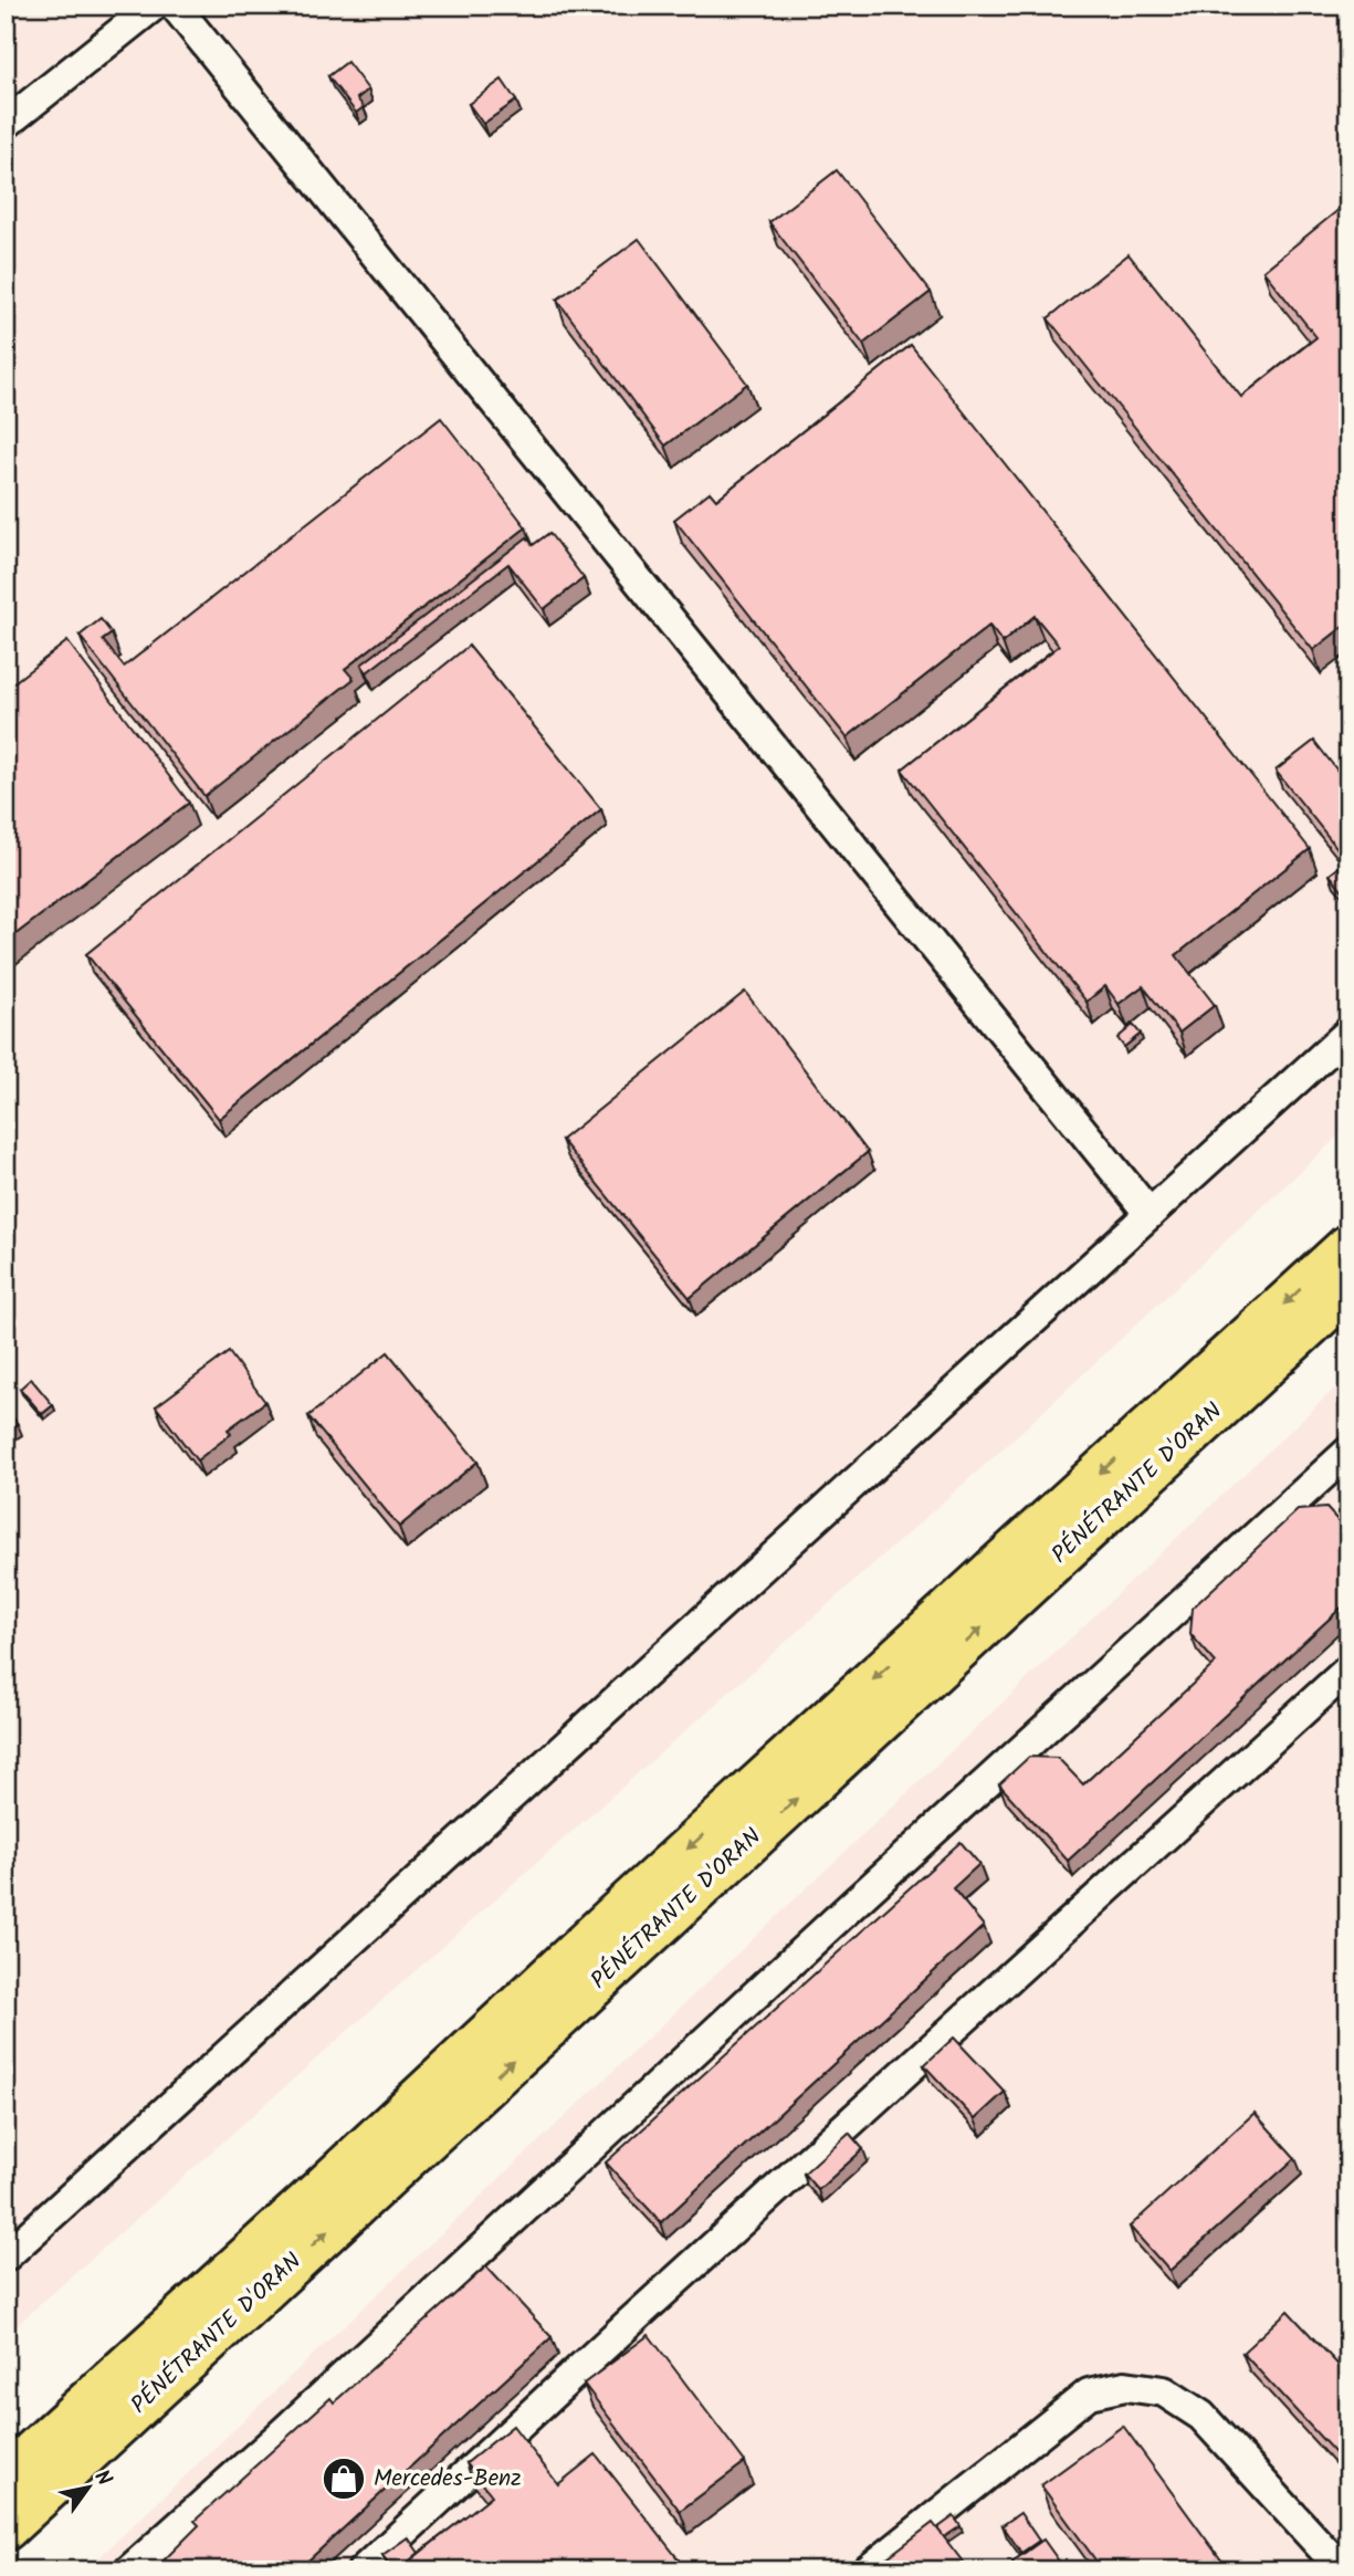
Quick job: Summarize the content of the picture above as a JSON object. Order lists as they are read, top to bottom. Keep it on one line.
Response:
{"streets":{"highway":["PÉNÉTRANTE D'ORAN"]},"places":{"shop":["Mercedes-Benz"]},"north":"top right"}
